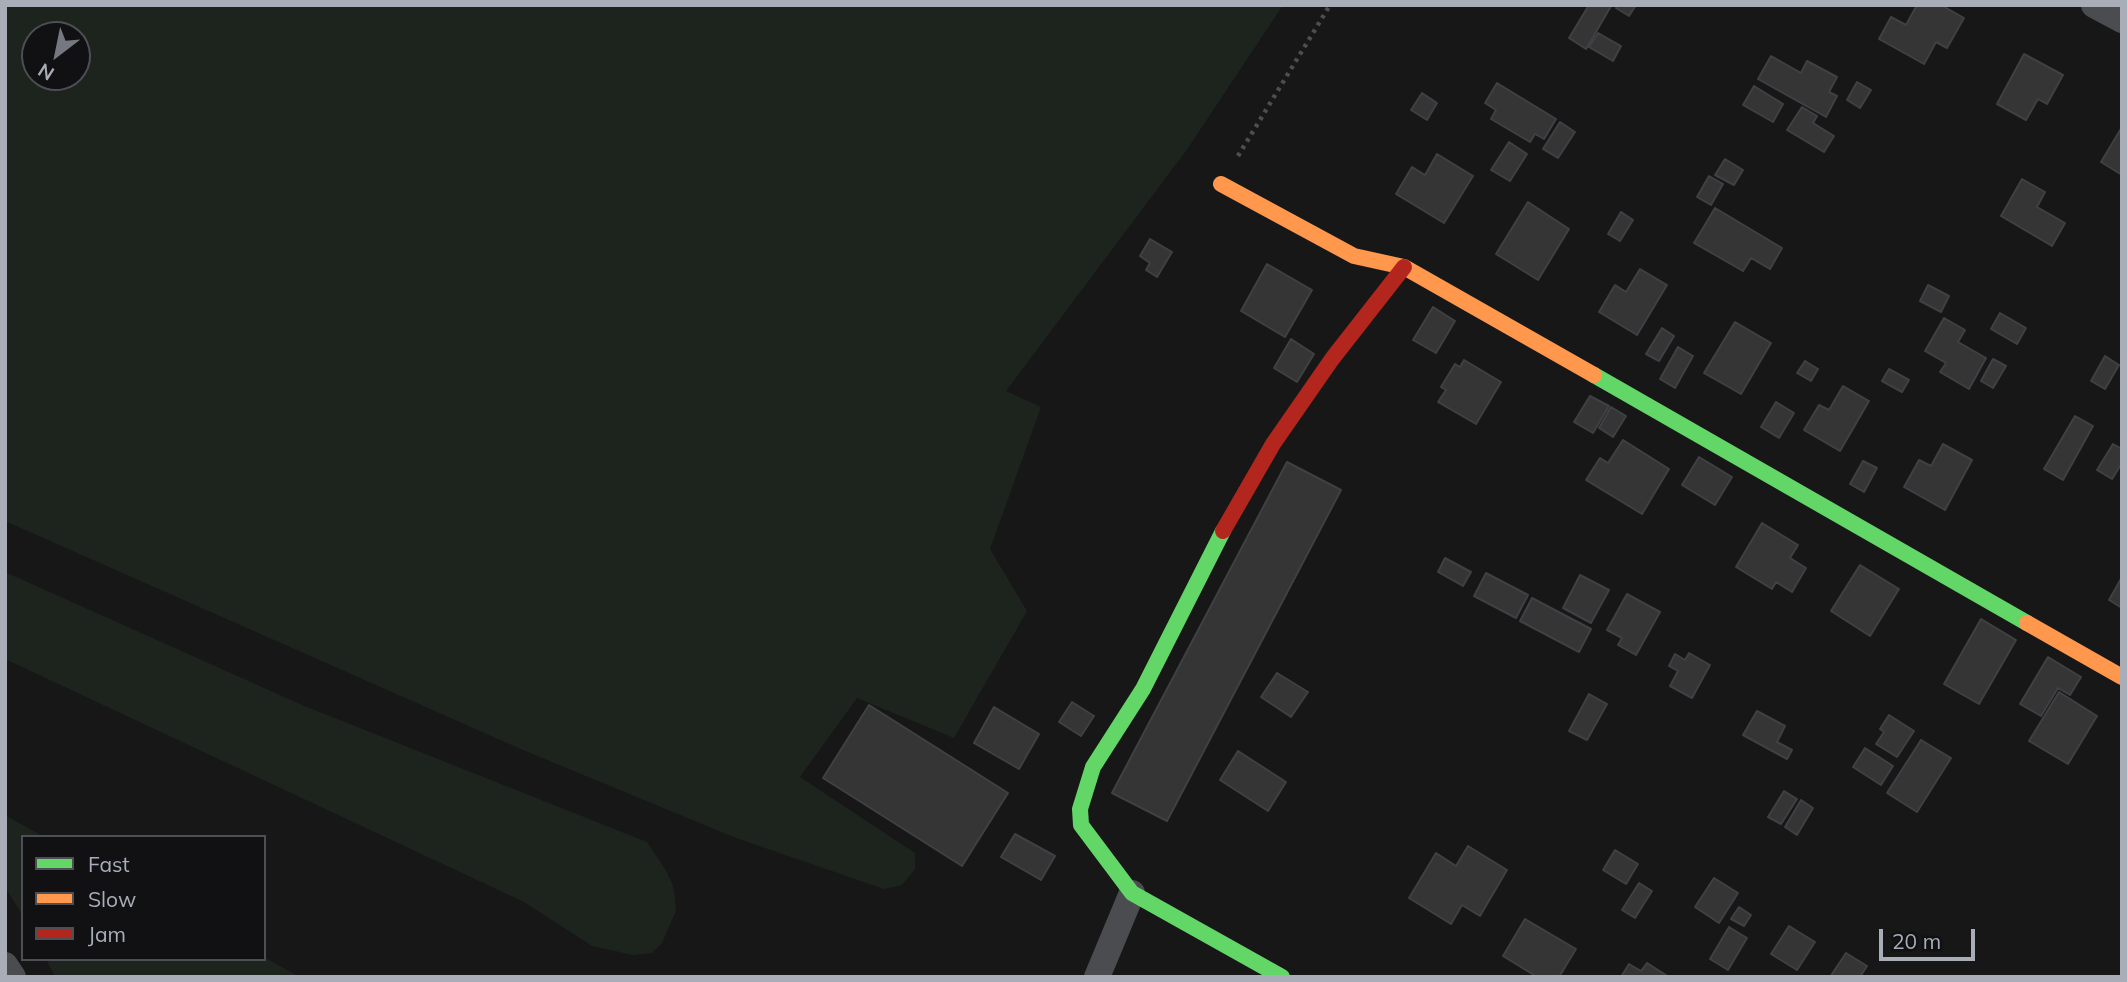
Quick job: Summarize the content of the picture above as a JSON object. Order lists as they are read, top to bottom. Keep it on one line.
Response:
{"legend":["Fast","Slow","Jam"],"scale_bar":"20 m","north":"bottom left"}
